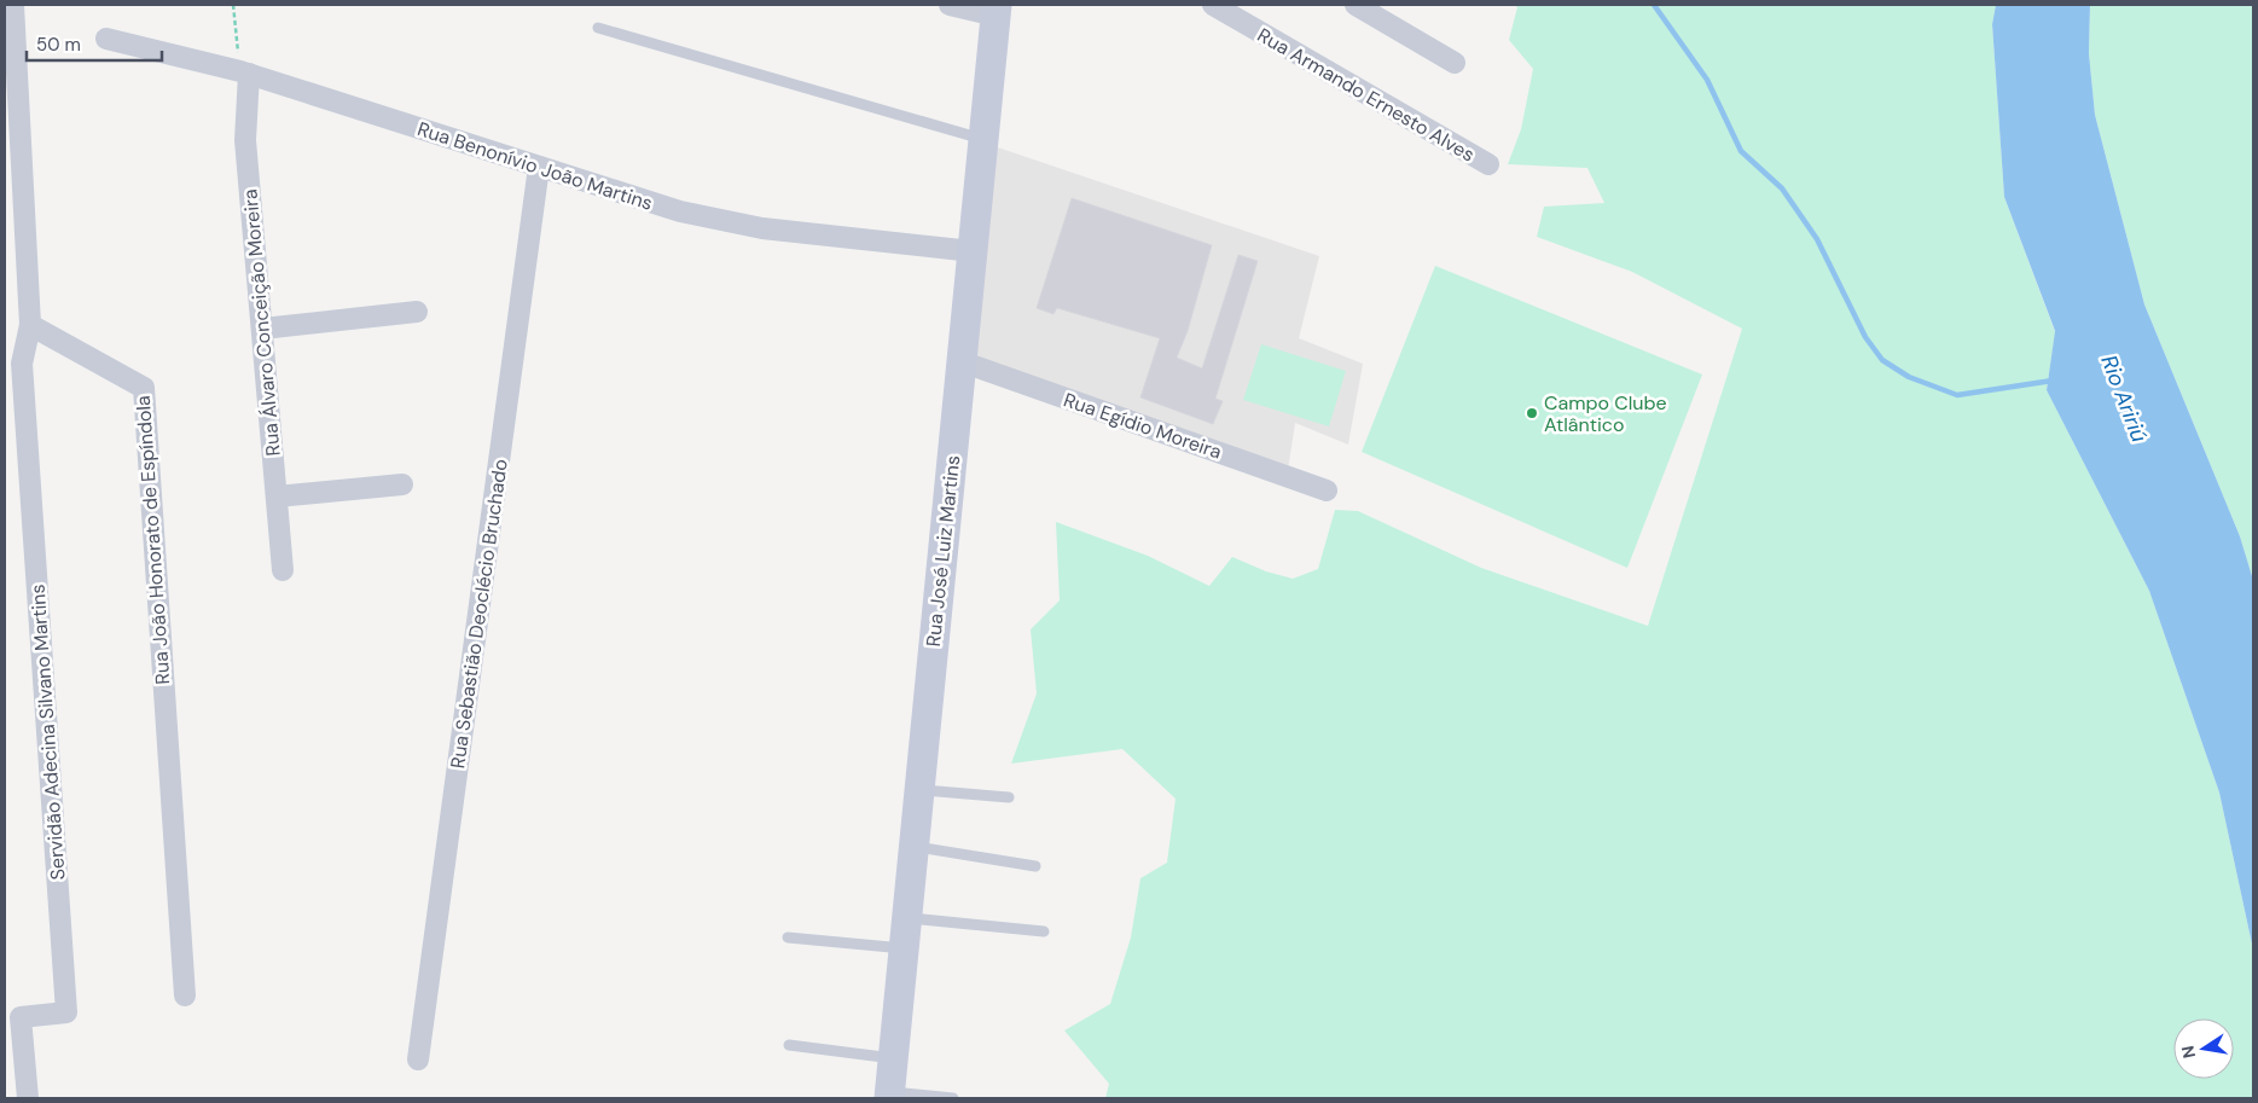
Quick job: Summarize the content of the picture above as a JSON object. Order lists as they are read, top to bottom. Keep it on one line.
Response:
{"streets":{"main road":["Rua José Luiz Martins"],"street":["Rua Armando Ernesto Alves","Rua Benonívio João Martins","Rua Álvaro Conceição Moreira","Rua Egídio Moreira","Rua João Honorato de Espíndola","Rua Sebastião Deoclécio Bruchado","Servidão Adecina Silvano Martins"]},"crossings":[["Rua Benonívio João Martins","Rua Álvaro Conceição Moreira"],["Rua Benonívio João Martins","Rua José Luiz Martins"],["Rua Benonívio João Martins","Rua Sebastião Deoclécio Bruchado"],["Rua Egídio Moreira","Rua José Luiz Martins"],["Rua João Honorato de Espíndola","Servidão Adecina Silvano Martins"]],"water":["Rio Aririú"],"places":["Campo Clube Atlântico"],"scale_bar":"50 m","north":"left"}
